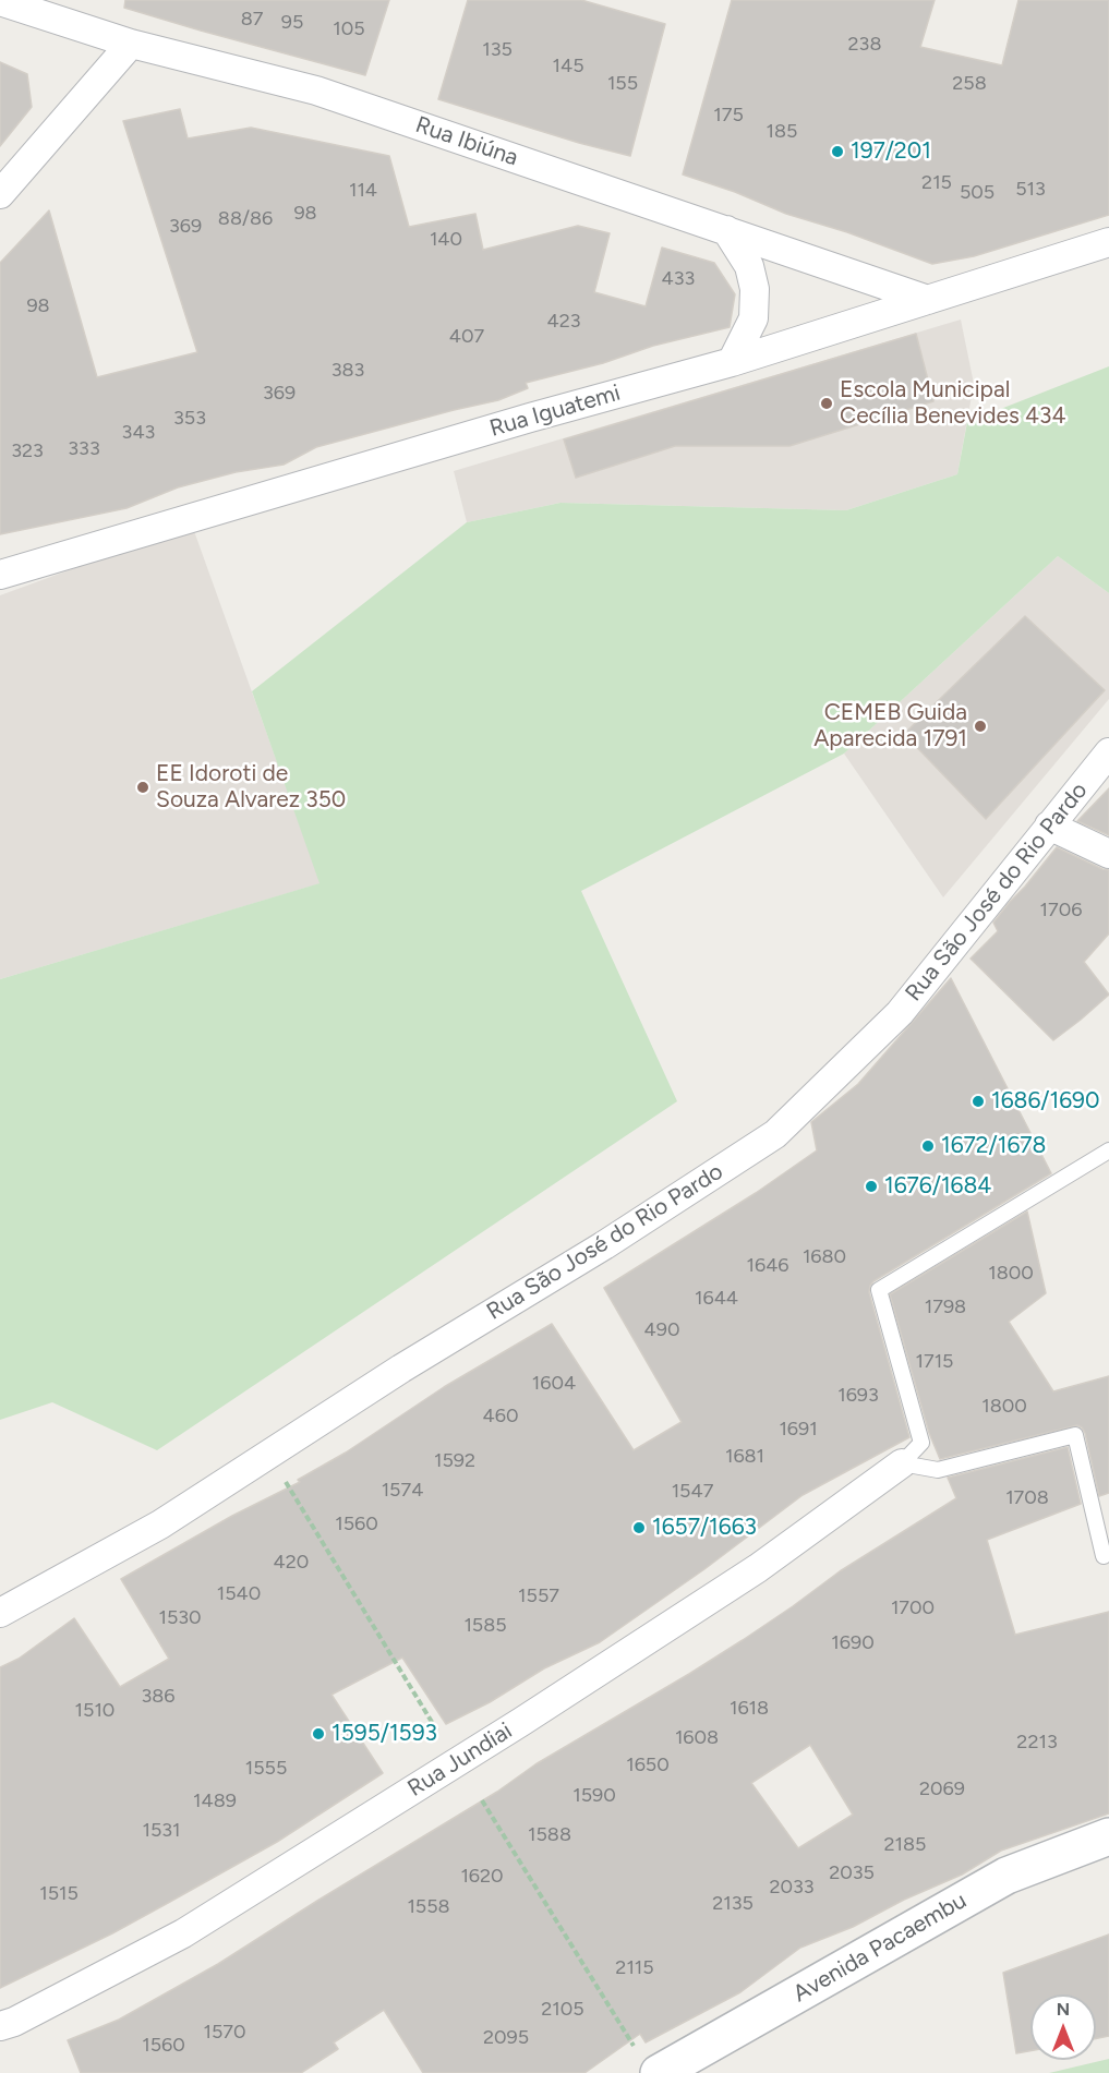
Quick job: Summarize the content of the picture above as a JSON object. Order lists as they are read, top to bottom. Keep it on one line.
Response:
{"streets":{"main road":["Avenida Pacaembu"],"street":["Rua Ibiúna","Rua Iguatemi","Rua São José do Rio Pardo","Rua Jundiai"]},"crossings":[["Rua Ibiúna","Rua Iguatemi"]],"places":["197/201","Escola Municipal Cecília Benevides 434","CEMEB Guida Aparecida 1791","EE Idoroti de Souza Alvarez 350","1686/1690","1672/1678","1676/1684","1657/1663","1595/1593"],"house_numbers":["87","95","105","238","135","145","155","258","175","185","215","513","114","505","98","88/86","369","140","433","98","423","407","383","369","353","343","333","323","1706","1680","1646","1800","1644","1798","490","1715","1604","1693","1800","460","1691","1681","1592","1574","1547","1708","1560","420","1540","1557","1700","1530","1585","1690","386","1618","1510","1608","2213","1650","1555","2069","1590","1489","1531","1588","2185","2035","1620","2033","1515","2135","1558","2115","2105","1570","2095","1560"],"north":"top"}
